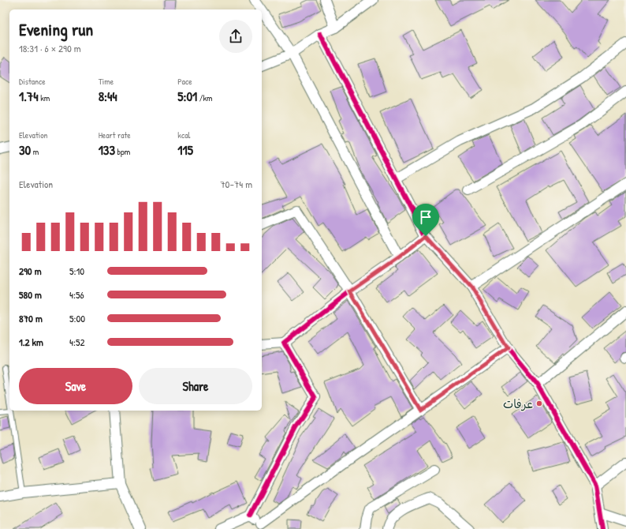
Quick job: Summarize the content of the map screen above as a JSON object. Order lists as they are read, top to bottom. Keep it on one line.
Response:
{"places":["عرفات"],"page":{"heading":["Evening run","18:31 · 6 × 290 m"],"stats":[["Distance","1.74 km"],["Time","8:44"],["Pace","5:01 /km"],["Elevation","30 m"],["Heart rate","133 bpm"],["kcal","115"]],"chart":["Elevation","70–74 m"],"list":[{"name":"290 m","note":"5:10"},{"name":"580 m","note":"4:56"},{"name":"870 m","note":"5:00"},{"name":"1.2 km","note":"4:52"}],"buttons":["Save","Share"]}}
